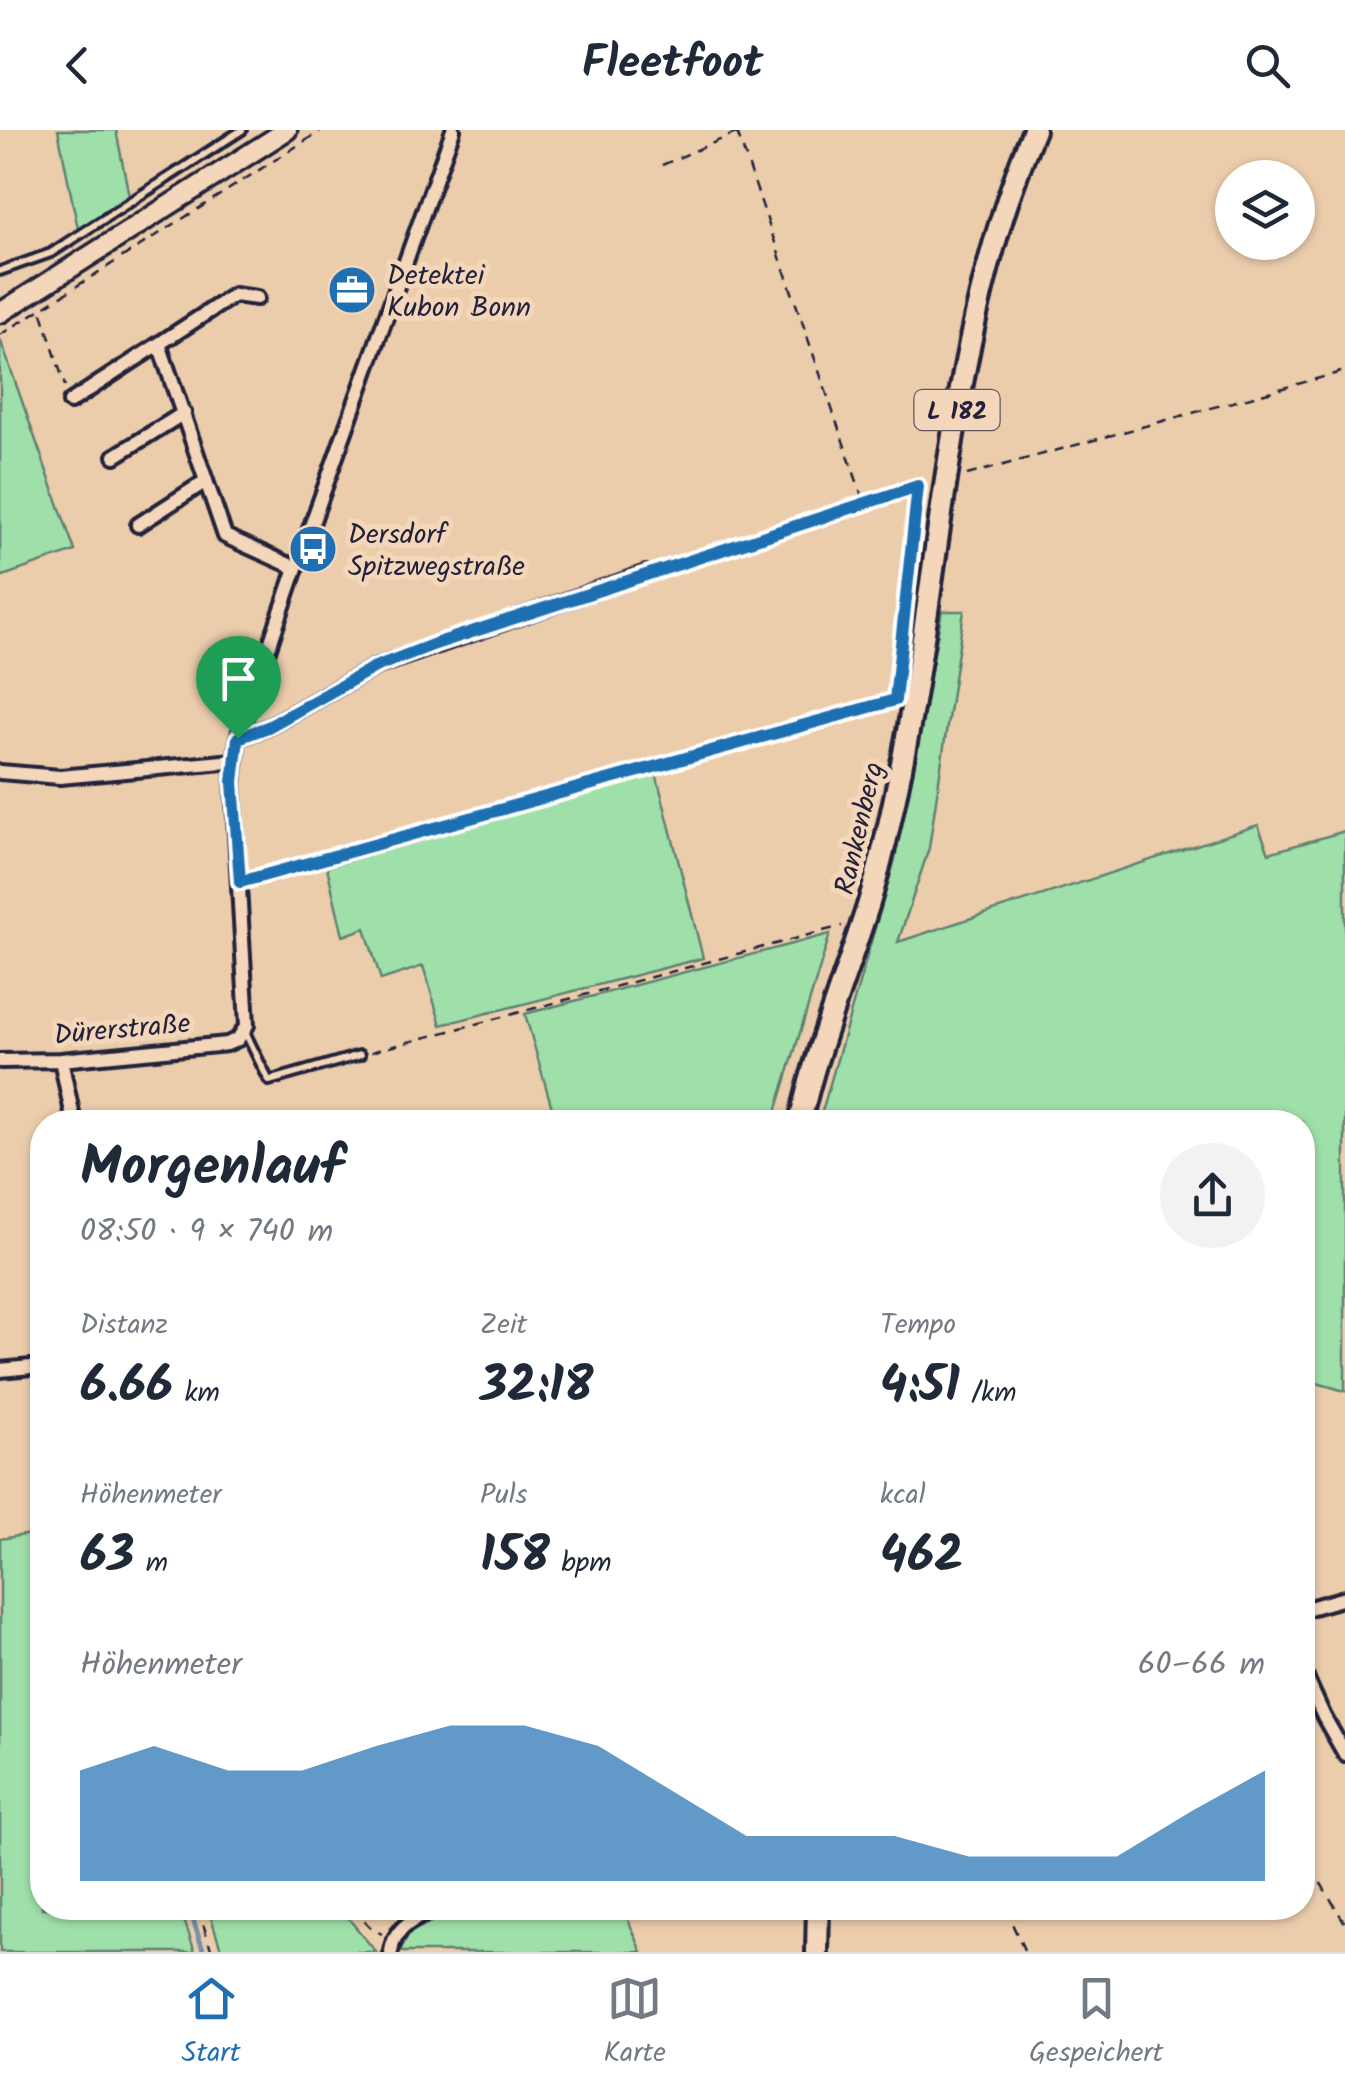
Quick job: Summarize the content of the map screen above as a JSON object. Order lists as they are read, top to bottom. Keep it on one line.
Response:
{"streets":{"main road":["L 182","Rankenberg"],"street":["Dürerstraße"]},"places":{"office":["Detektei Kubon Bonn"],"bus stop":["Dersdorf Spitzwegstraße"]},"page":{"header":"Fleetfoot","heading":["Morgenlauf","08:50 · 9 × 740 m"],"stats":[["Distanz","6.66 km"],["Zeit","32:18"],["Tempo","4:51 /km"],["Höhenmeter","63 m"],["Puls","158 bpm"],["kcal","462"]],"chart":["Höhenmeter","60–66 m"],"tabs":["Start","Karte","Gespeichert"]}}
